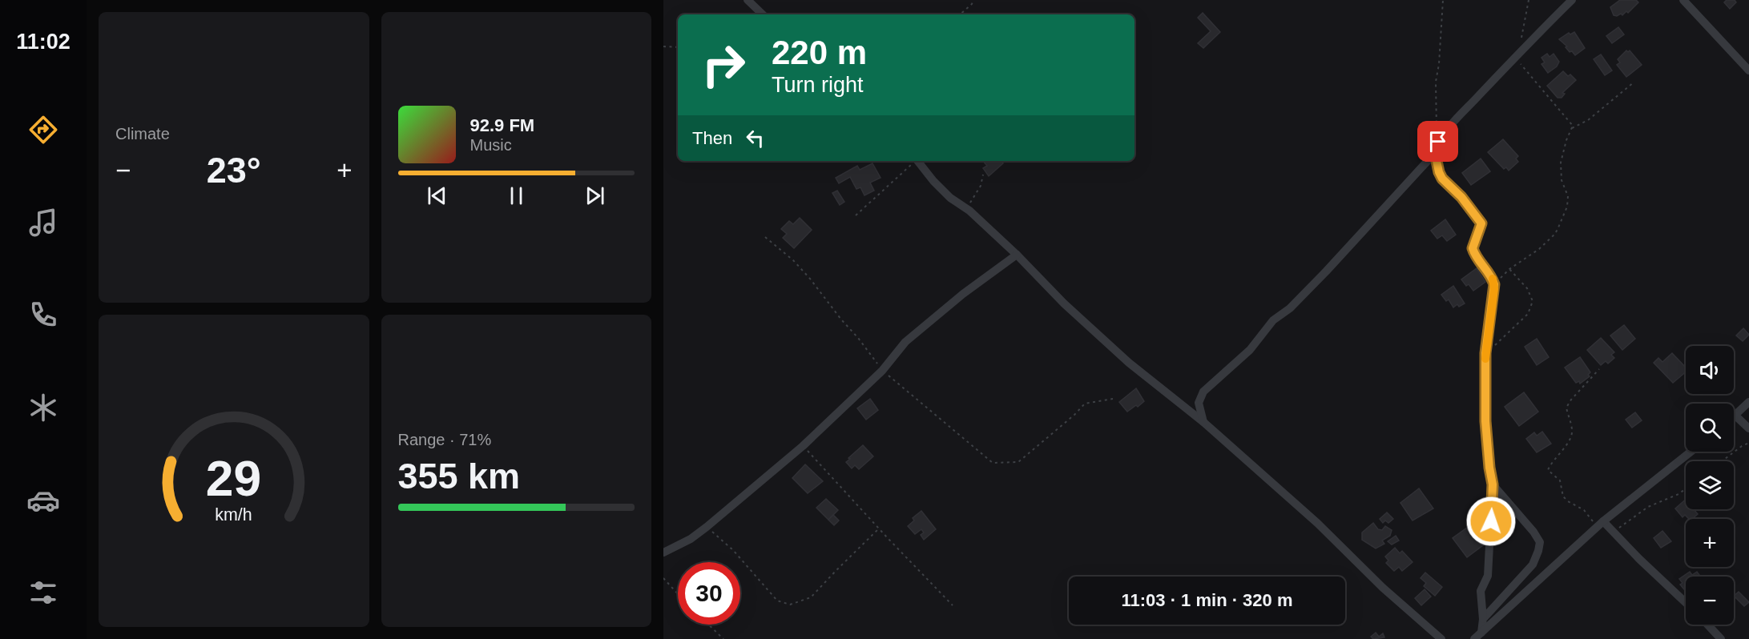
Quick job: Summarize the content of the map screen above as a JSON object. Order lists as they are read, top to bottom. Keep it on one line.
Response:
{"page":{"tabs":"11:02","tile":["Climate",["Range · 71%","355 km"]],"turn":["220 m","Turn right"],"song":["92.9 FM","Music"],"then":"Then","heat":["−","23°","+"],"map_buttons":["+","−"],"limit":"30","trip":"11:03 · 1 min · 320 m","gauge":["29","km/h"]}}
